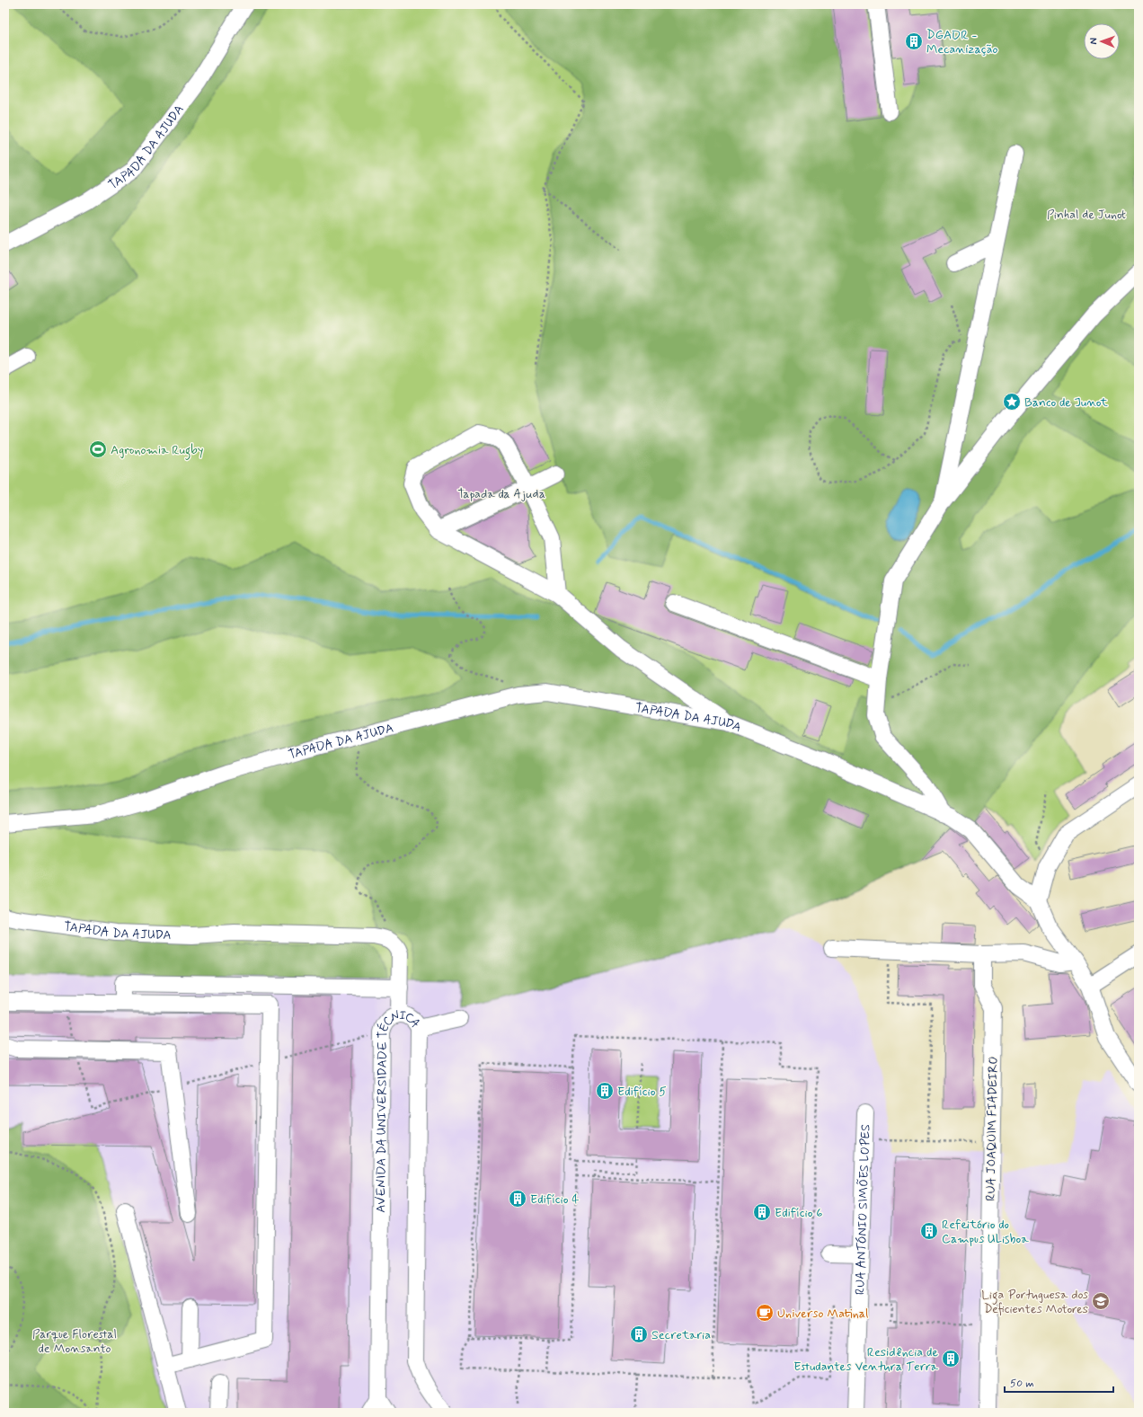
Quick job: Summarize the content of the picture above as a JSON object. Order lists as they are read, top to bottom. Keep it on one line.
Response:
{"streets":{"street":["TAPADA DA AJUDA","AVENIDA DA UNIVERSIDADE TÉCNICA","RUA JOAQUIM FIADEIRO","RUA ANTÓNIO SIMÕES LOPES"]},"parks":["Pinhal de Junot","Tapada da Ajuda","Parque Florestal de Monsanto"],"places":{"building":["DGADR - Mecanização","Edifício 5","Edifício 4","Edifício 6","Refeitório do Campus ULisboa","Secretaria","Residência de Estudantes Ventura Terra"],"place":["Banco de Junot"],"sports":["Agronomia Rugby"],"school or university":["Liga Portuguesa dos Deficientes Motores"],"cafe":["Universo Matinal"]},"scale_bar":"50 m","north":"left"}
